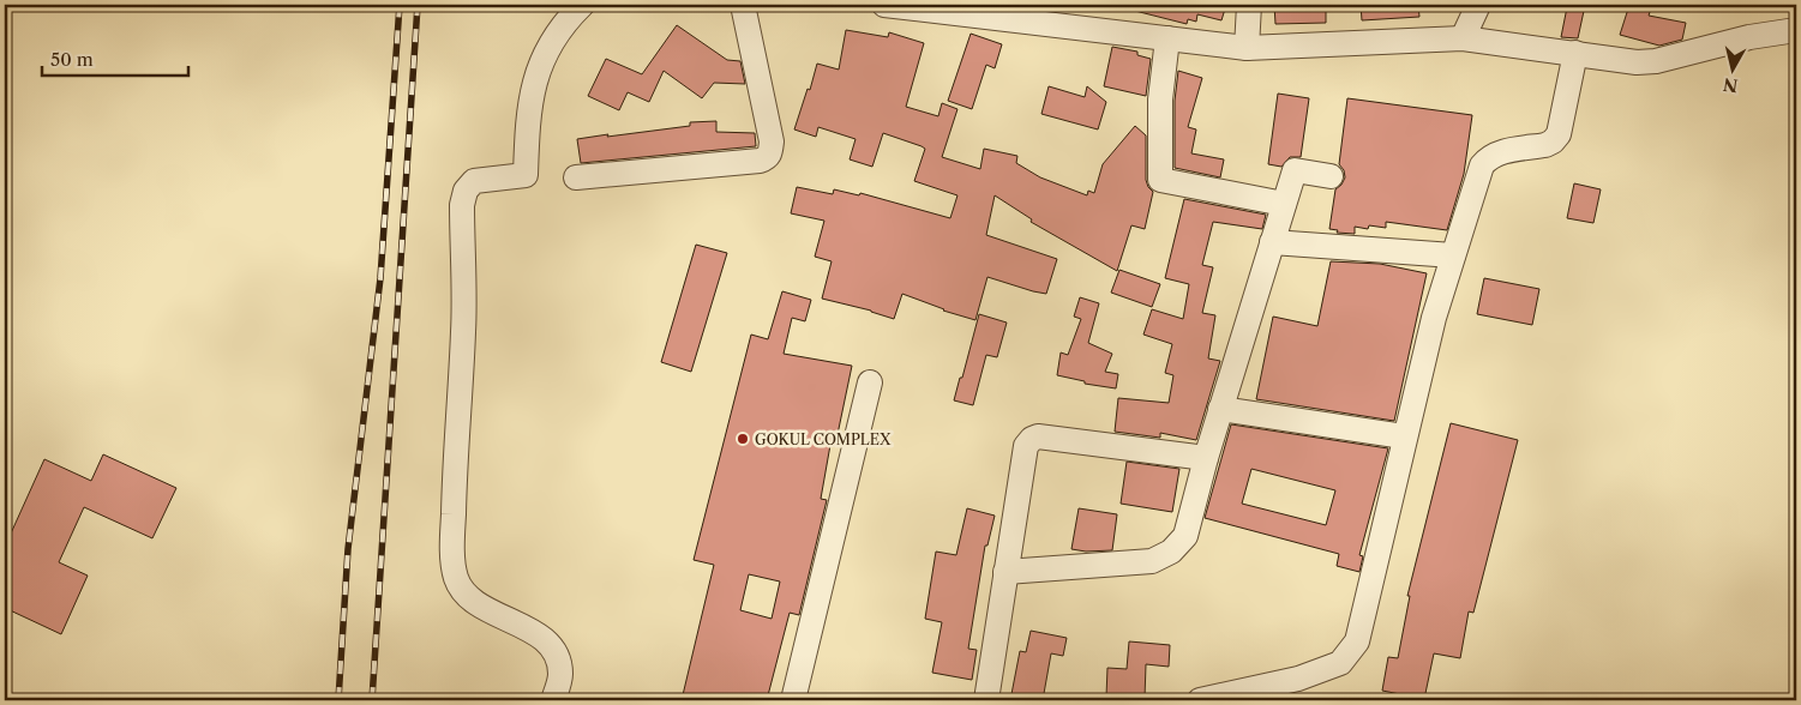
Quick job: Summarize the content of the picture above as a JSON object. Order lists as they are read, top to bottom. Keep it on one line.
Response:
{"places":["GOKUL COMPLEX"],"scale_bar":"50 m","north":"bottom"}
